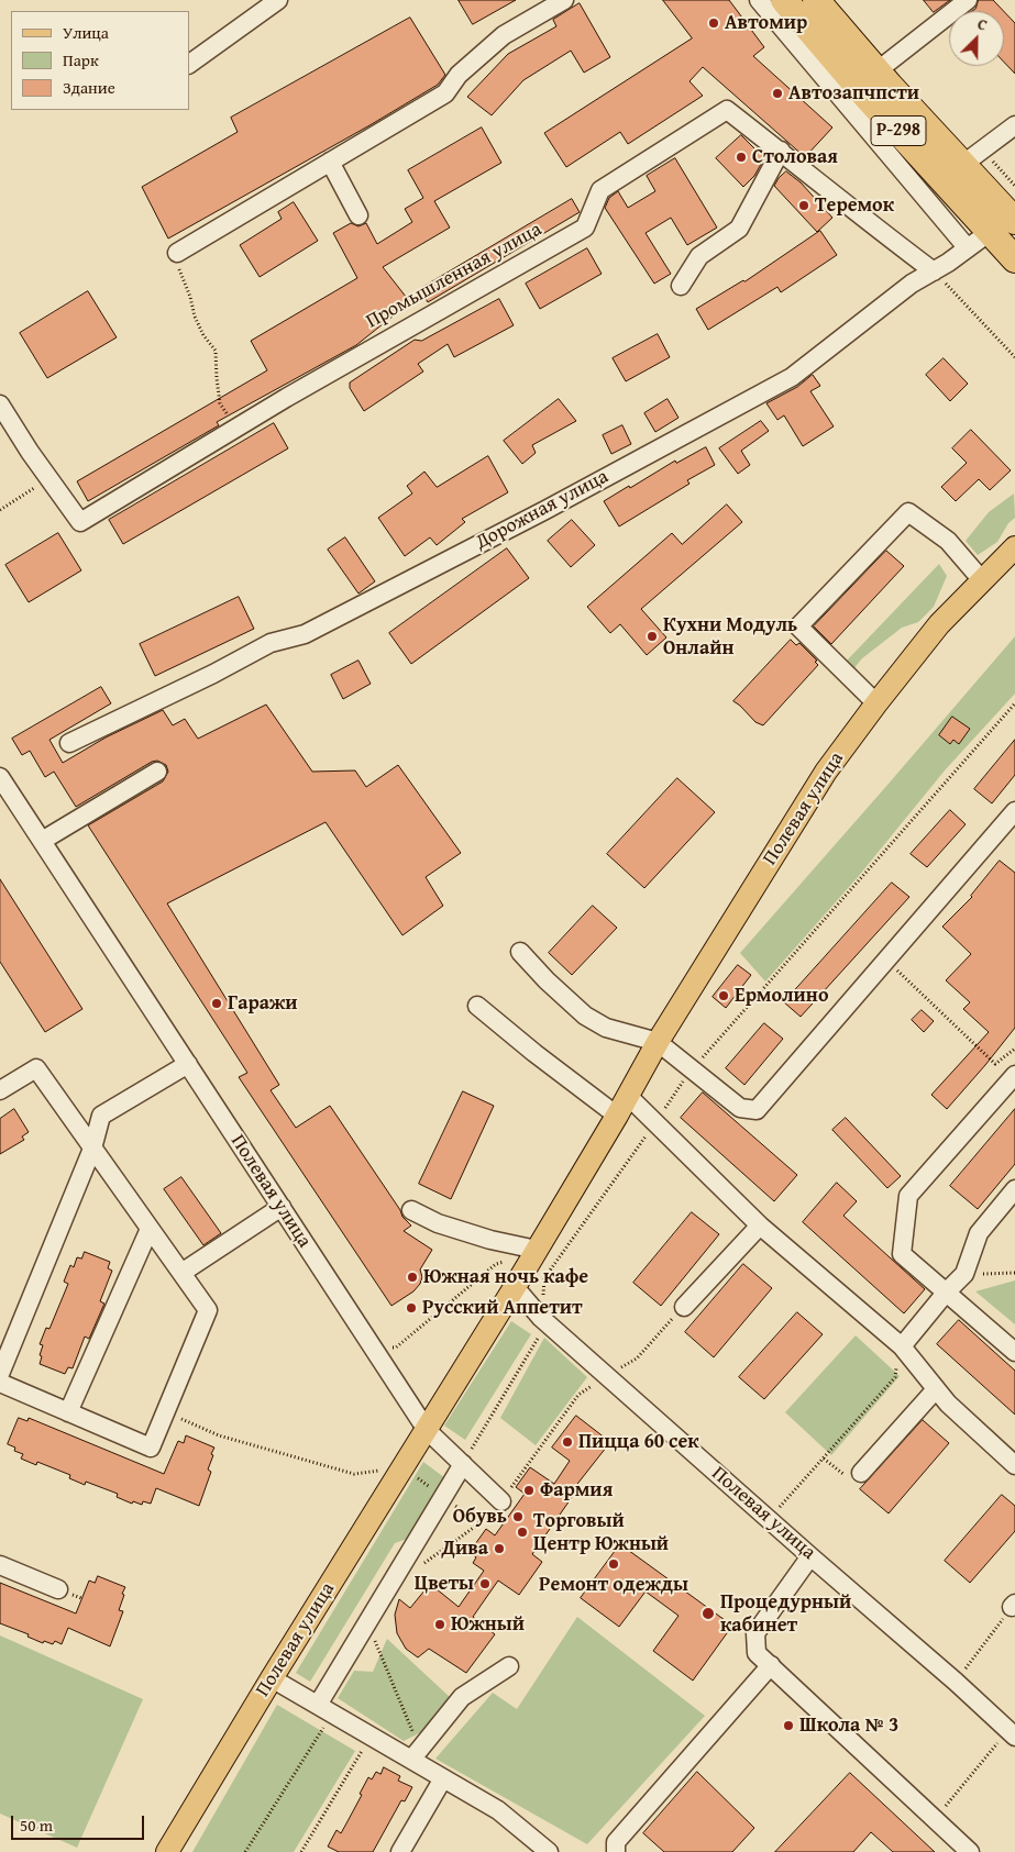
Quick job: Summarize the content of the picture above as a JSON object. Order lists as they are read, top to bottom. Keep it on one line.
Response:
{"streets":{"highway":["Р-298"],"main road":["Полевая улица"],"street":["Промышленная улица","Дорожная улица"]},"crossings":[["Р-298","Дорожная улица"],["Промышленная улица","Дорожная улица"]],"places":["Автомир","Автозапчпсти","Столовая","Теремок","Кухни Модуль Онлайн","Ермолино","Гаражи","Южная ночь кафе","Русский Аппетит","Пицца 60 сек","Фармия","Обувь","Торговый Центр Южный","Дива","Ремонт одежды","Цветы","Процедурный кабинет","Южный","Школа № 3"],"legend":["Улица","Парк","Здание"],"scale_bar":"50 m","north":"top right"}
